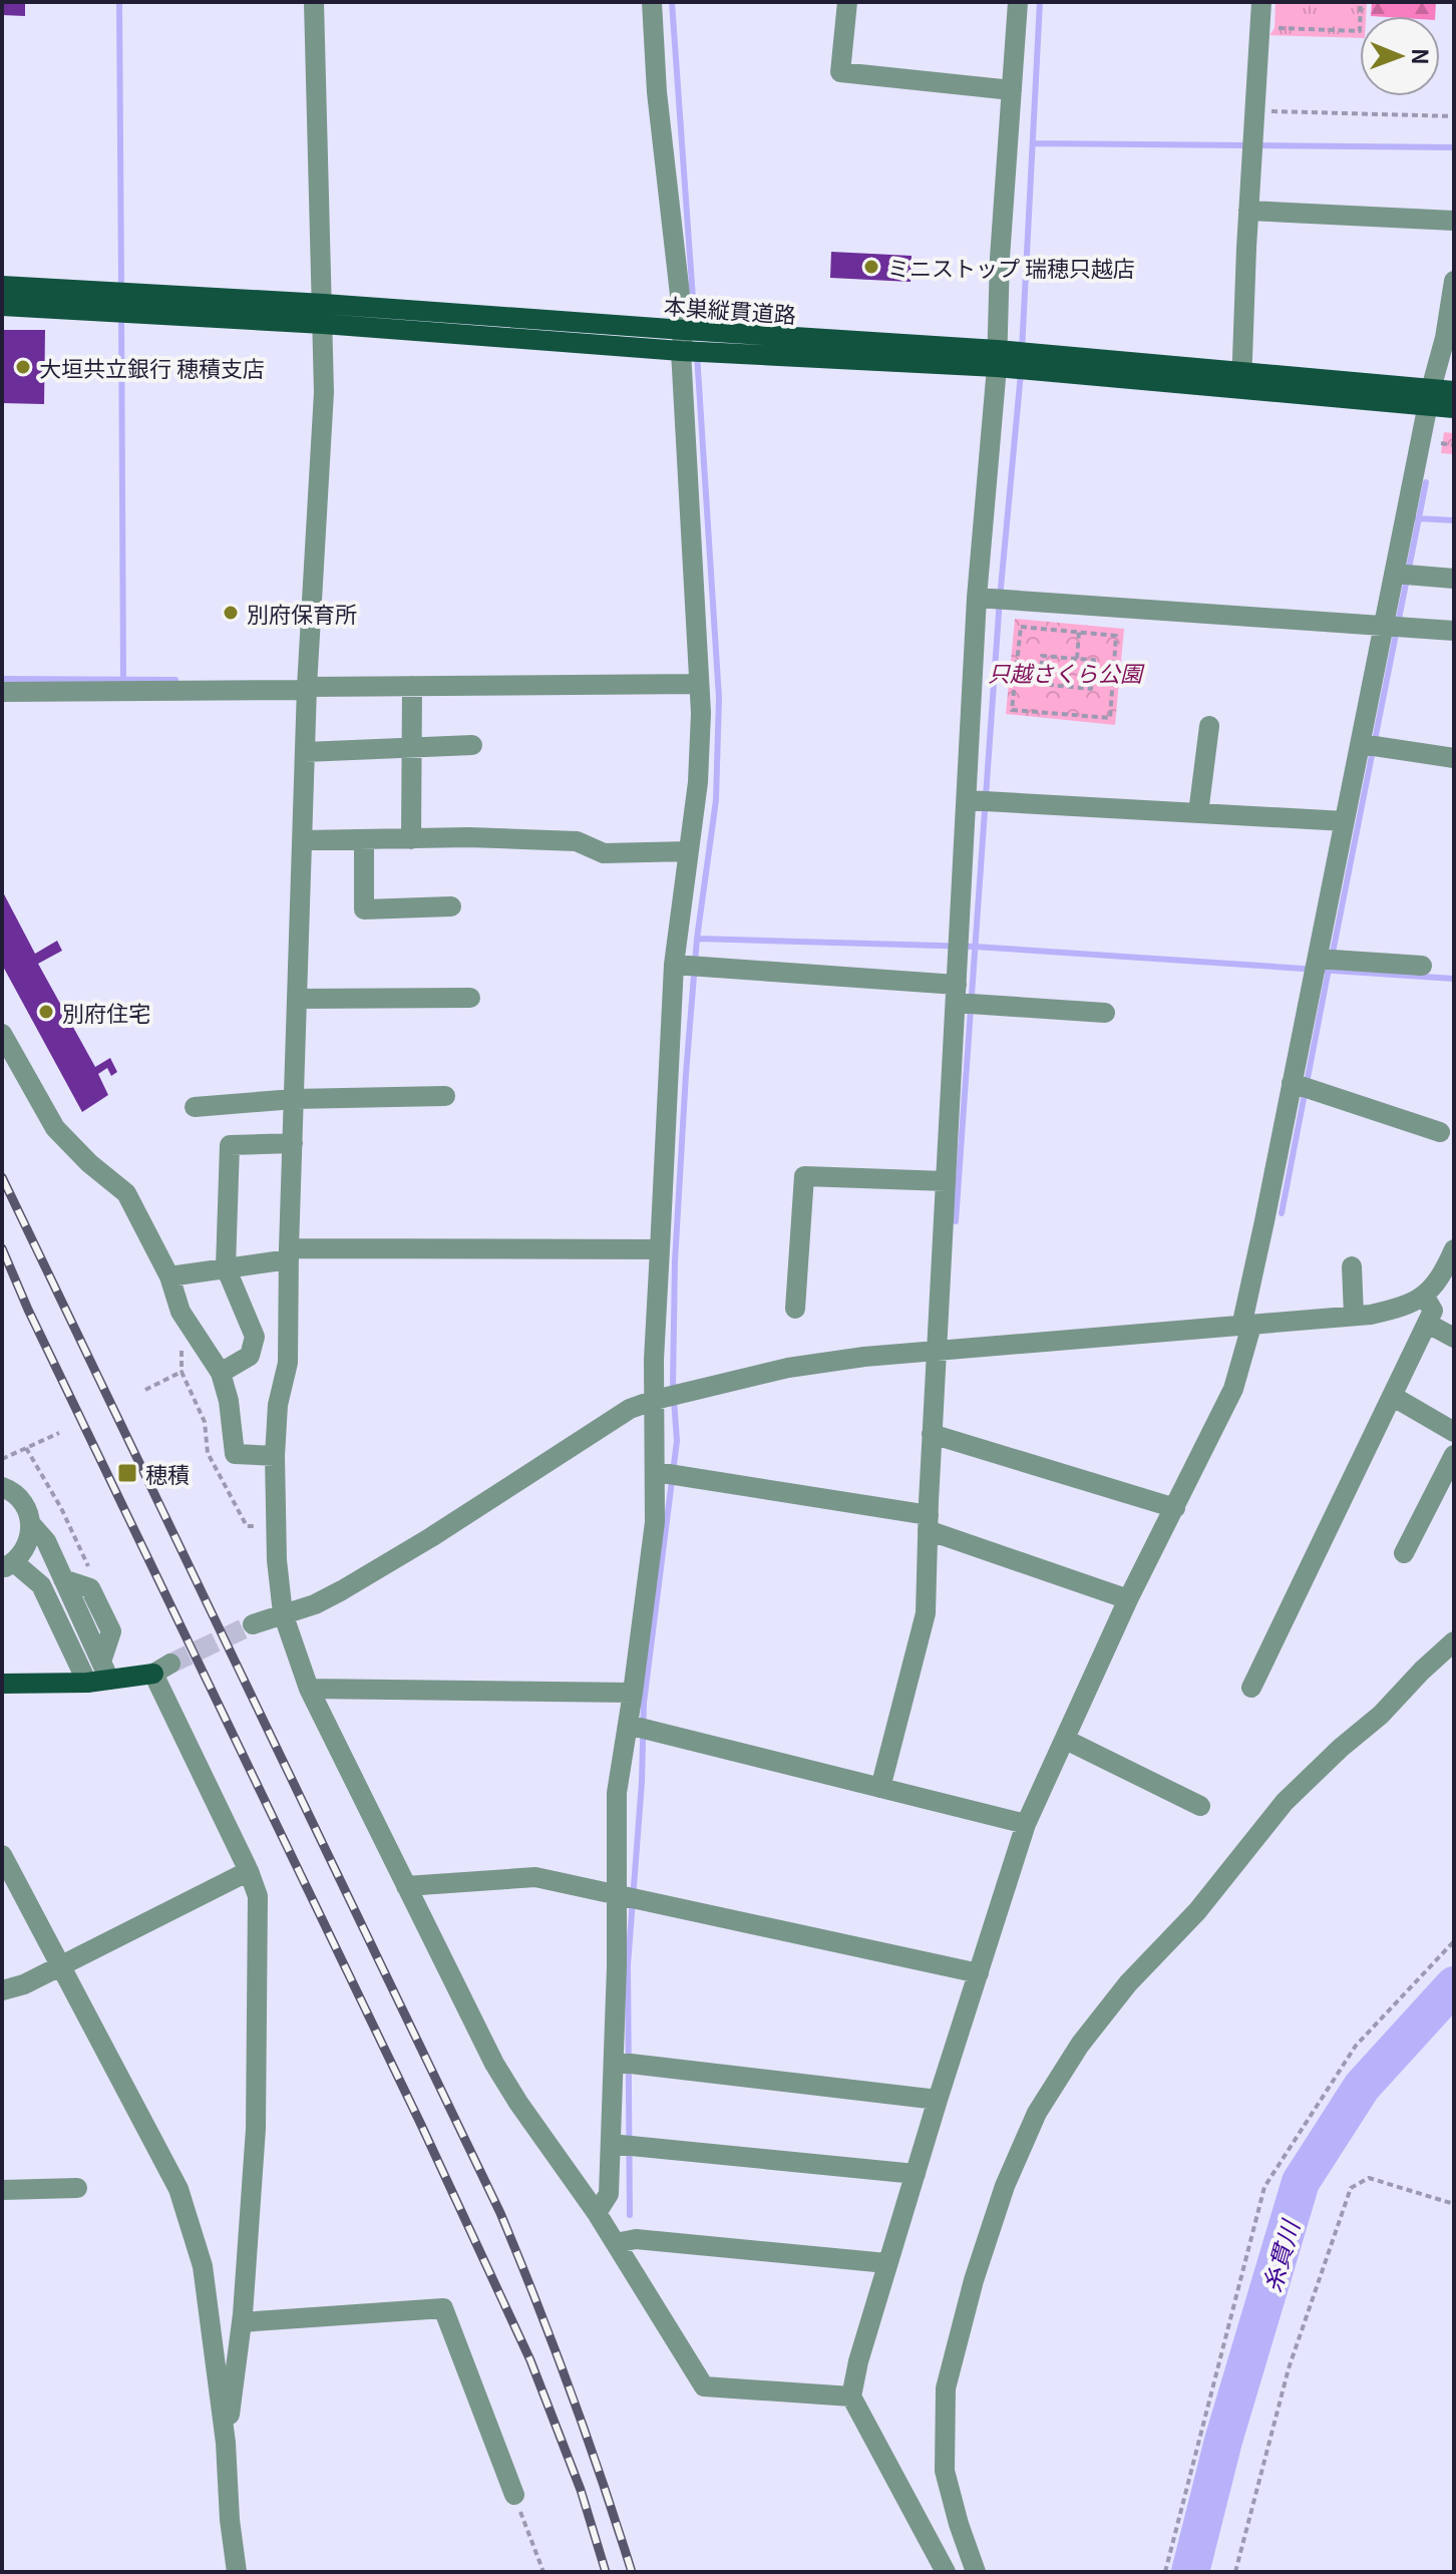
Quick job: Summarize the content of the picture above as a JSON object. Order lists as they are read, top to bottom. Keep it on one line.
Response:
{"streets":{"main road":["本巣縦貫道路"]},"water":["糸貫川"],"parks":["只越さくら公園"],"places":{"other":["ミニストップ 瑞穂只越店","大垣共立銀行 穂積支店","別府保育所","別府住宅"],"transit":["穂積"]},"north":"right"}
